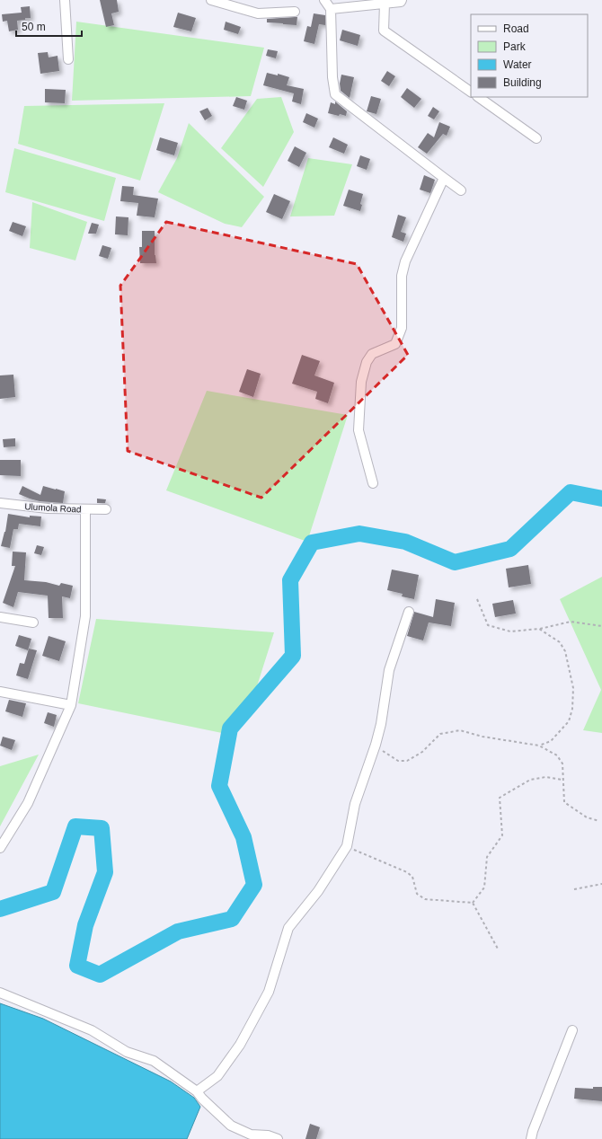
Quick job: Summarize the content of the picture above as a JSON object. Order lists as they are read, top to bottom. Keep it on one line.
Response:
{"streets":{"street":["Ulumola Road"]},"legend":["Road","Park","Water","Building"],"scale_bar":"50 m"}
